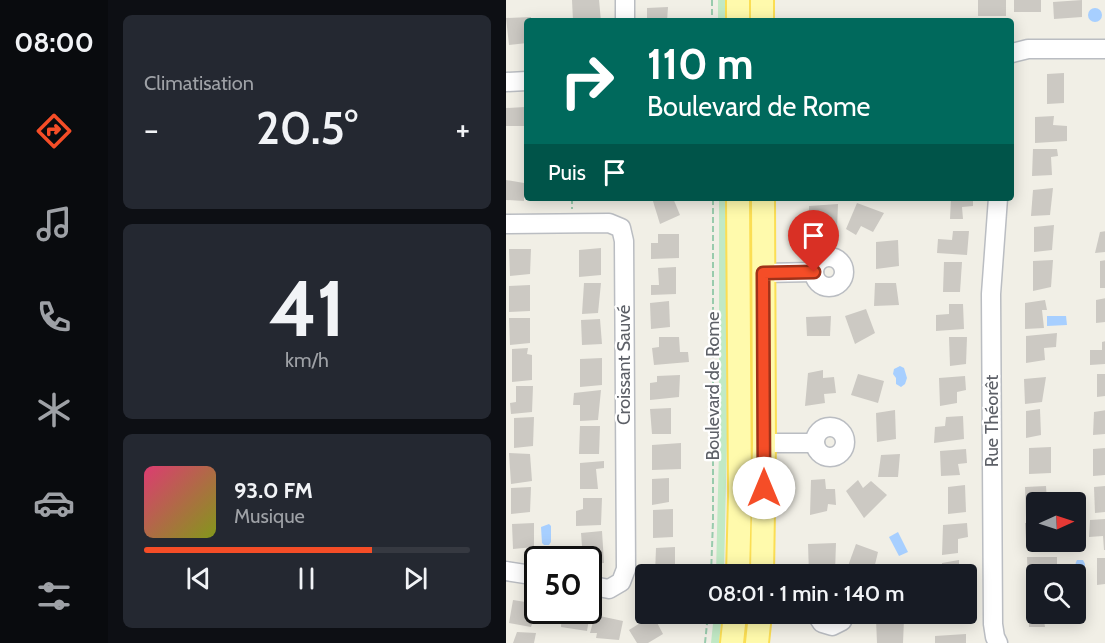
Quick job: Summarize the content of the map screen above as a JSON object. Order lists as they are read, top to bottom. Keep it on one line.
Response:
{"streets":{"main road":["Boulevard de Rome"],"street":["Croissant Sauvé","Rue Théorêt"]},"north":"right","page":{"tabs":"08:00","tile":["Climatisation",["41","km/h"]],"turn":["110 m","Boulevard de Rome"],"heat":["−","20.5°","+"],"then":"Puis","song":["93.0 FM","Musique"],"limit":"50","trip":"08:01 · 1 min · 140 m"}}
